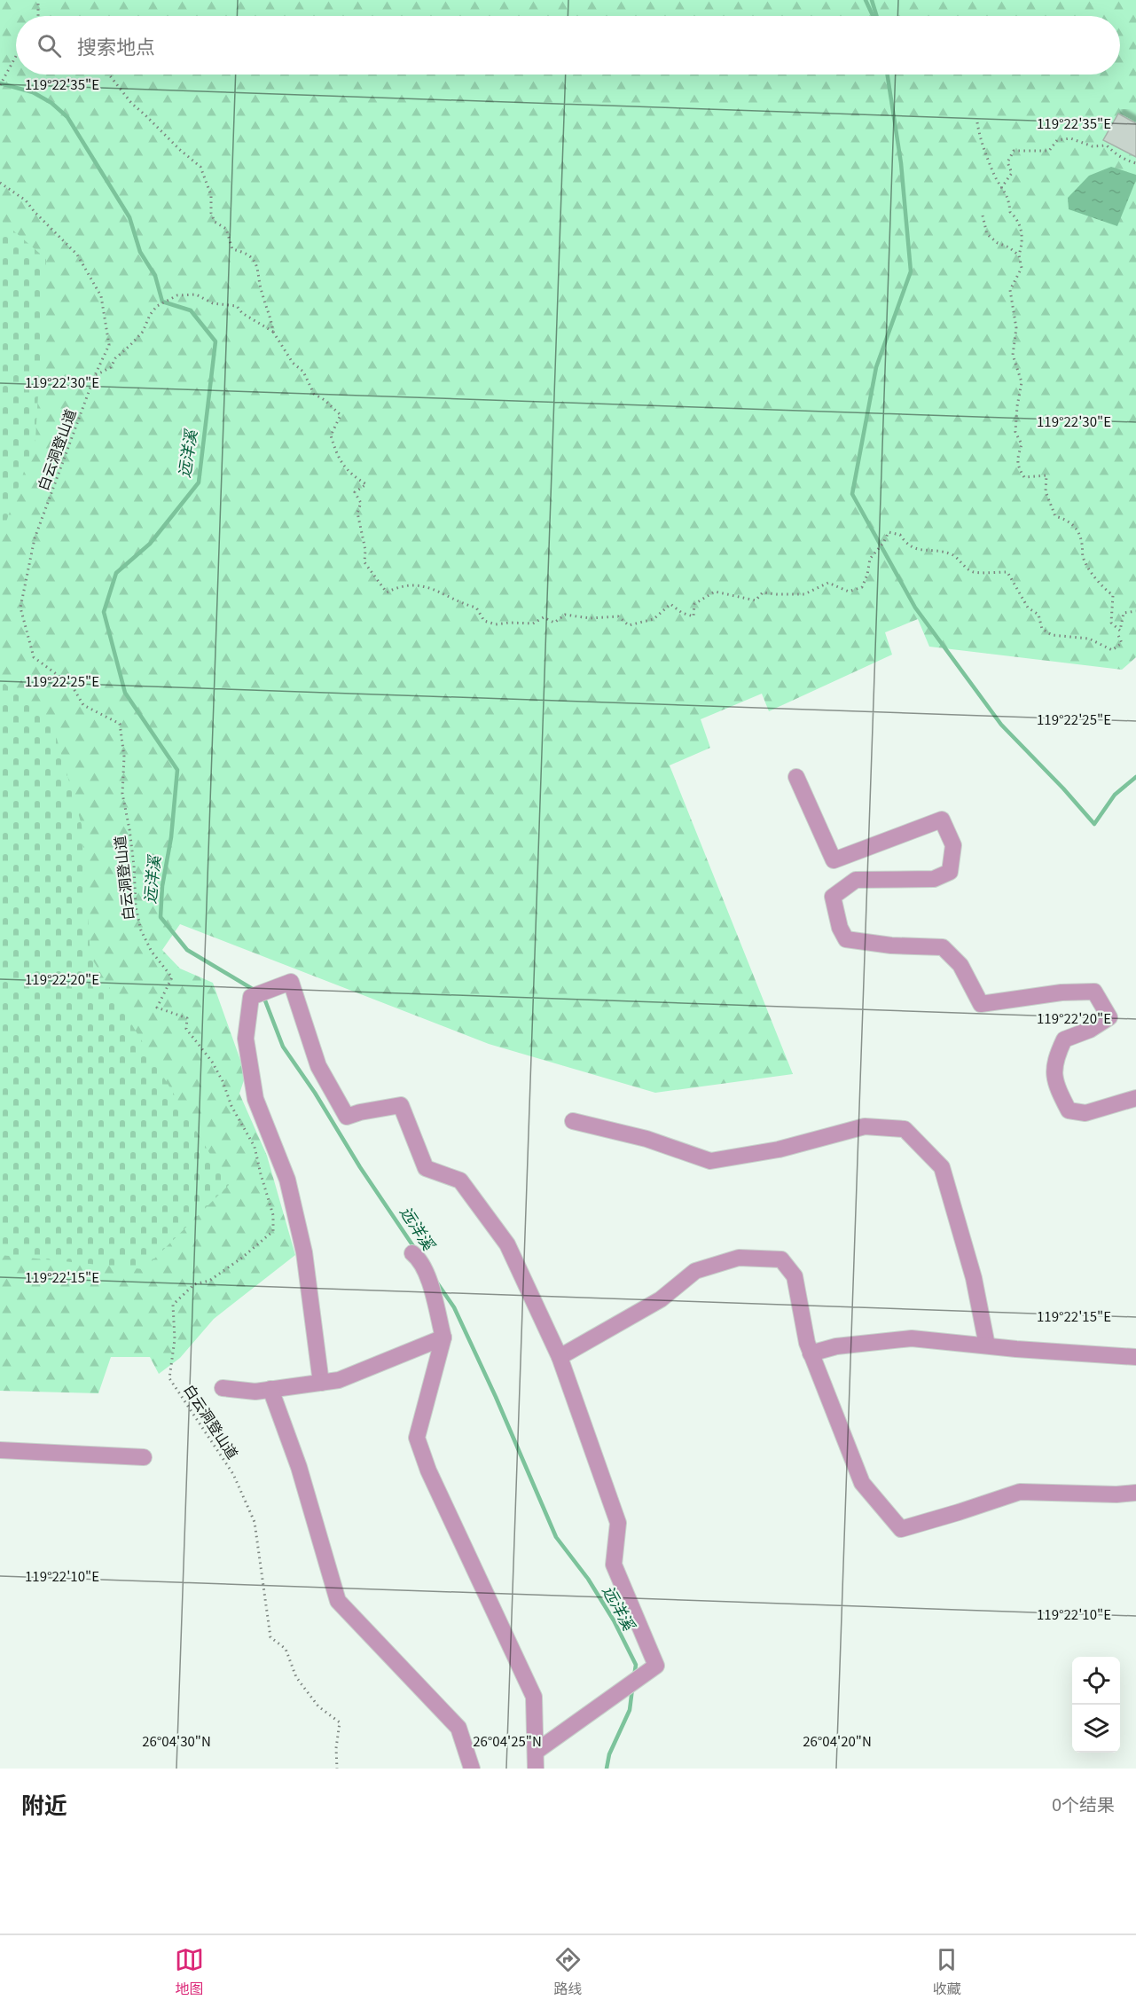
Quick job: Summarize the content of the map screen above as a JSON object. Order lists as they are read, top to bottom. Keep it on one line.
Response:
{"streets":{"path":["白云洞登山道"]},"water":["远洋溪"],"page":{"search":"搜索地点","heading":["附近","0个结果"],"nav":["地图","路线","收藏"]},"coordinates":["119°22'35\"E","119°22'30\"E","119°22'25\"E","119°22'20\"E","119°22'15\"E","119°22'10\"E","26°04'30\"N","26°04'25\"N","26°04'20\"N"]}
